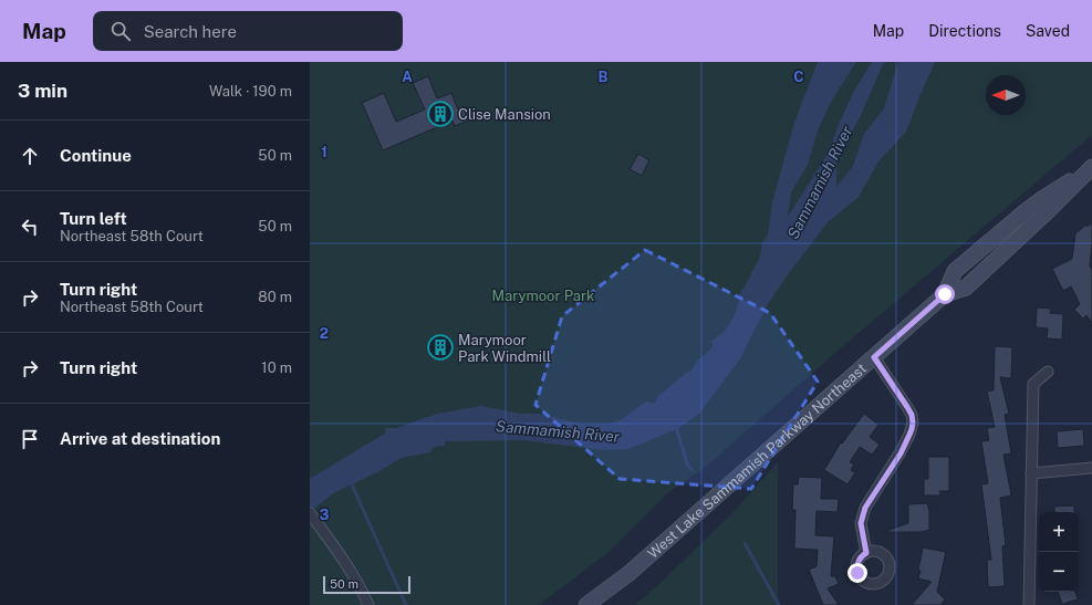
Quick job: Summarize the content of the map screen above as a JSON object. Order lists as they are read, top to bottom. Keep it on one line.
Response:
{"streets":{"main road":["West Lake Sammamish Parkway Northeast"]},"water":["Sammamish River"],"parks":["Marymoor Park"],"places":{"building":["Clise Mansion","Marymoor Park Windmill"]},"scale_bar":"50 m","north":"left","page":{"header":"Map","search":"Search here","nav":["Map","Directions","Saved"],"heading":["3 min","Walk · 190 m"],"list":[["Continue","50 m"],["Turn left","Northeast 58th Court","50 m"],["Turn right","Northeast 58th Court","80 m"],["Turn right","10 m"],"Arrive at destination"],"map_buttons":["+","−"],"scale":"50 m"},"grid":{"columns":["A","B","C"],"rows":["1","2","3"]}}
